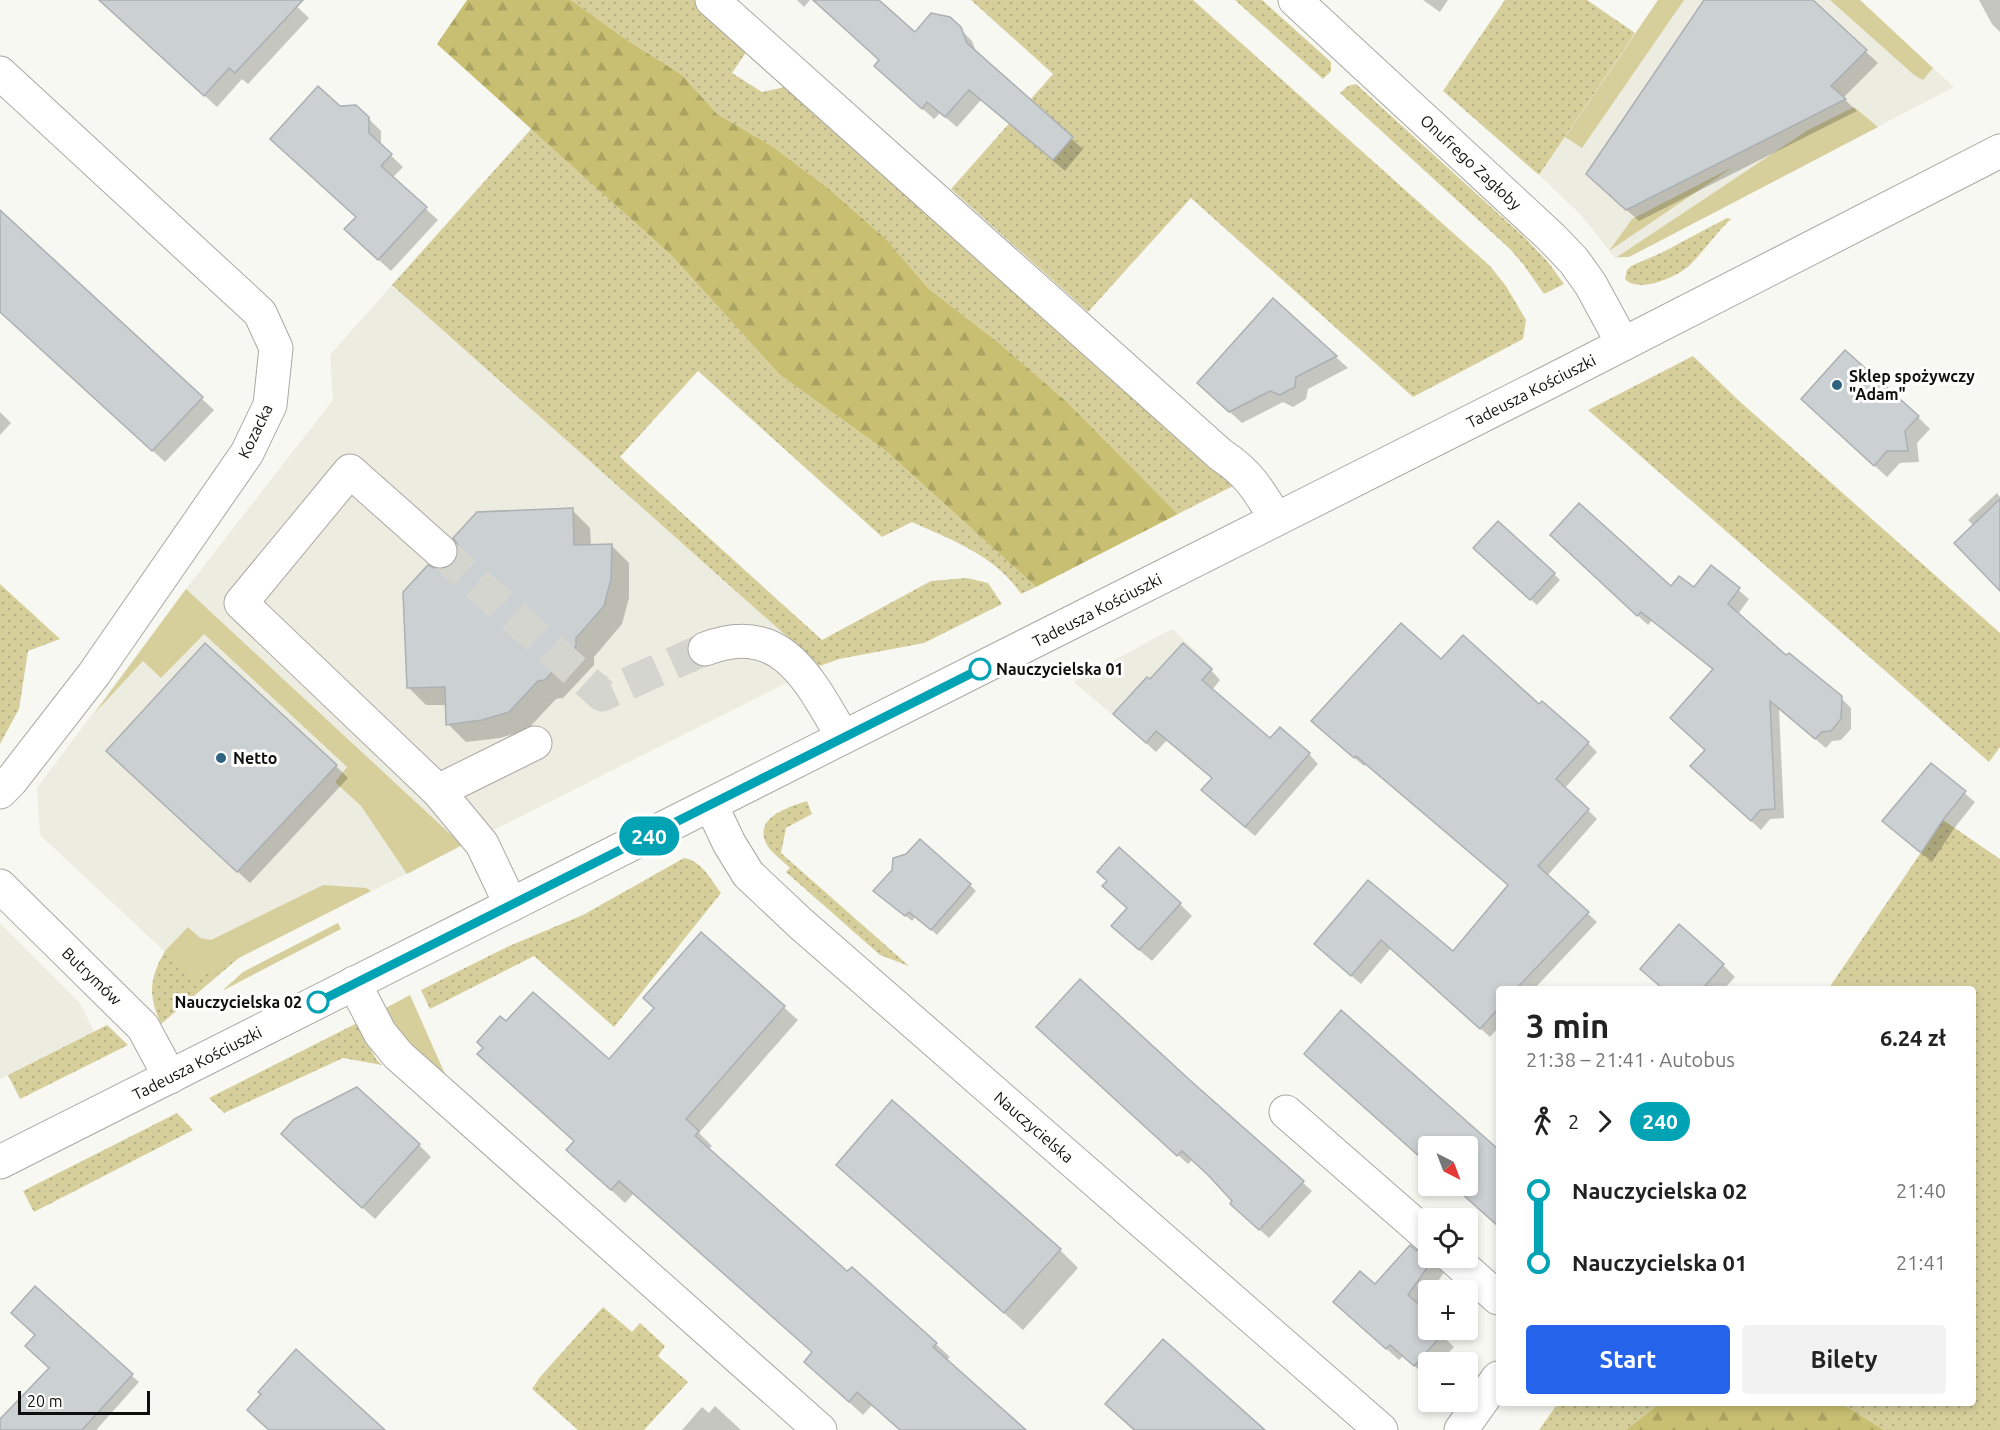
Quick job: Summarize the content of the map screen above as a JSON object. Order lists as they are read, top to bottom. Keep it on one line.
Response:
{"streets":{"street":["Onufrego Zagłoby","Tadeusza Kościuszki","Kozacka","Butrymów","Nauczycielska"]},"crossings":[["Onufrego Zagłoby","Tadeusza Kościuszki"],["Tadeusza Kościuszki","Butrymów"],["Tadeusza Kościuszki","Nauczycielska"]],"places":["Sklep spożywczy \"Adam\"","Nauczycielska 01","Netto","Nauczycielska 02"],"lines":["bus line 240"],"scale_bar":"20 m","north":"bottom right","page":{"on_map":"240","heading":["3 min","21:38 – 21:41 · Autobus","6.24 zł"],"legs":["2","240"],"map_buttons":["+","−"],"list":[{"name":"Nauczycielska 02","value":"21:40"},{"name":"Nauczycielska 01","value":"21:41"}],"buttons":["Start","Bilety"],"scale":"20 m"}}
